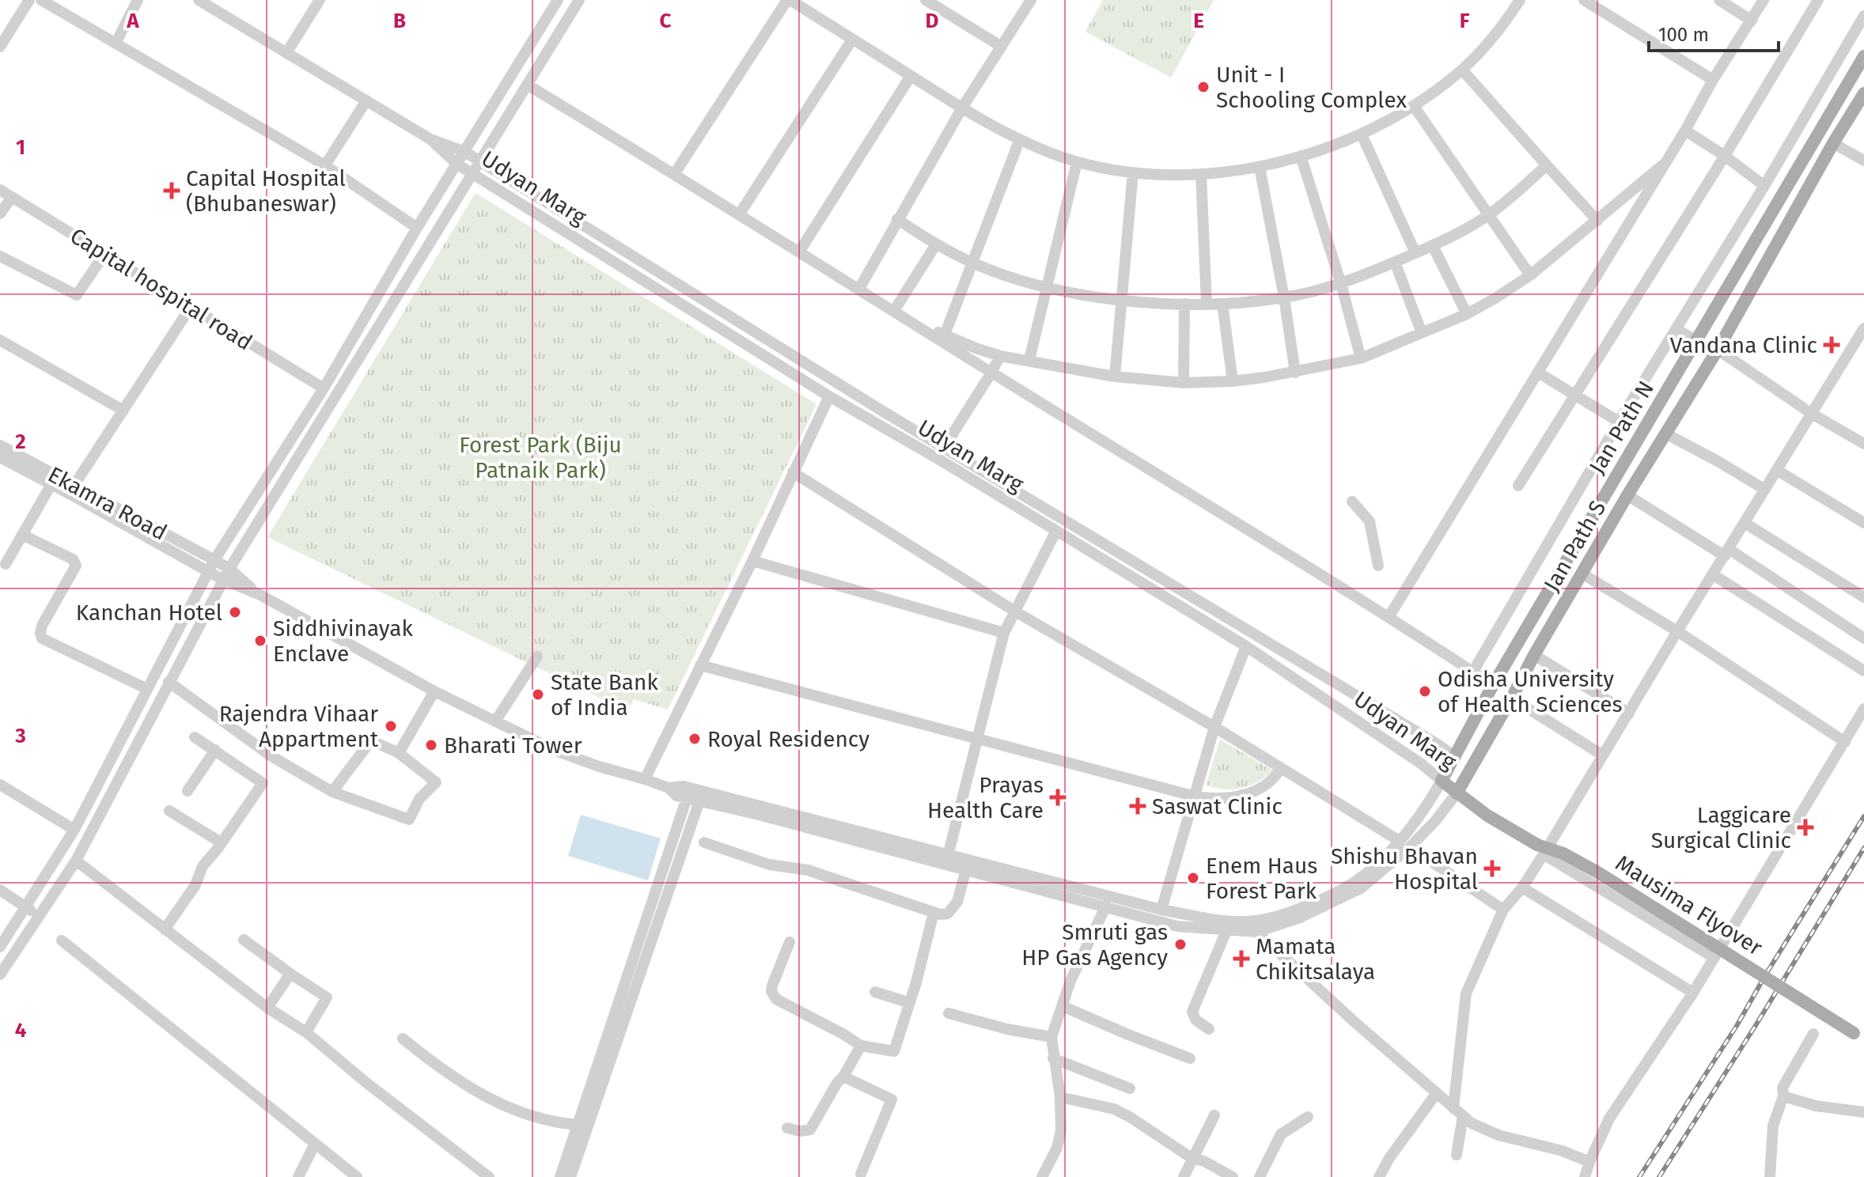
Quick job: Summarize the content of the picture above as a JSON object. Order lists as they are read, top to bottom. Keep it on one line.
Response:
{"streets":{"main road":["Udyan Marg","Jan Path N","Jan Path S","Mausima Flyover"],"street":["Capital hospital road","Ekamra Road"]},"crossings":[["Udyan Marg","Jan Path N"],["Udyan Marg","Jan Path S"],["Udyan Marg","Mausima Flyover"],["Jan Path N","Jan Path S"]],"parks":["Forest Park (Biju Patnaik Park)"],"places":{"other":["Unit - I Schooling Complex","Kanchan Hotel","Siddhivinayak Enclave","Odisha University of Health Sciences","State Bank of India","Rajendra Vihaar Appartment","Royal Residency","Bharati Tower","Enem Haus Forest Park","Smruti gas HP Gas Agency"],"health":["Capital Hospital (Bhubaneswar)","Vandana Clinic","Prayas Health Care","Saswat Clinic","Laggicare Surgical Clinic","Shishu Bhavan Hospital","Mamata Chikitsalaya"]},"scale_bar":"100 m","grid":{"columns":["A","B","C","D","E","F"],"rows":["1","2","3","4"]}}
